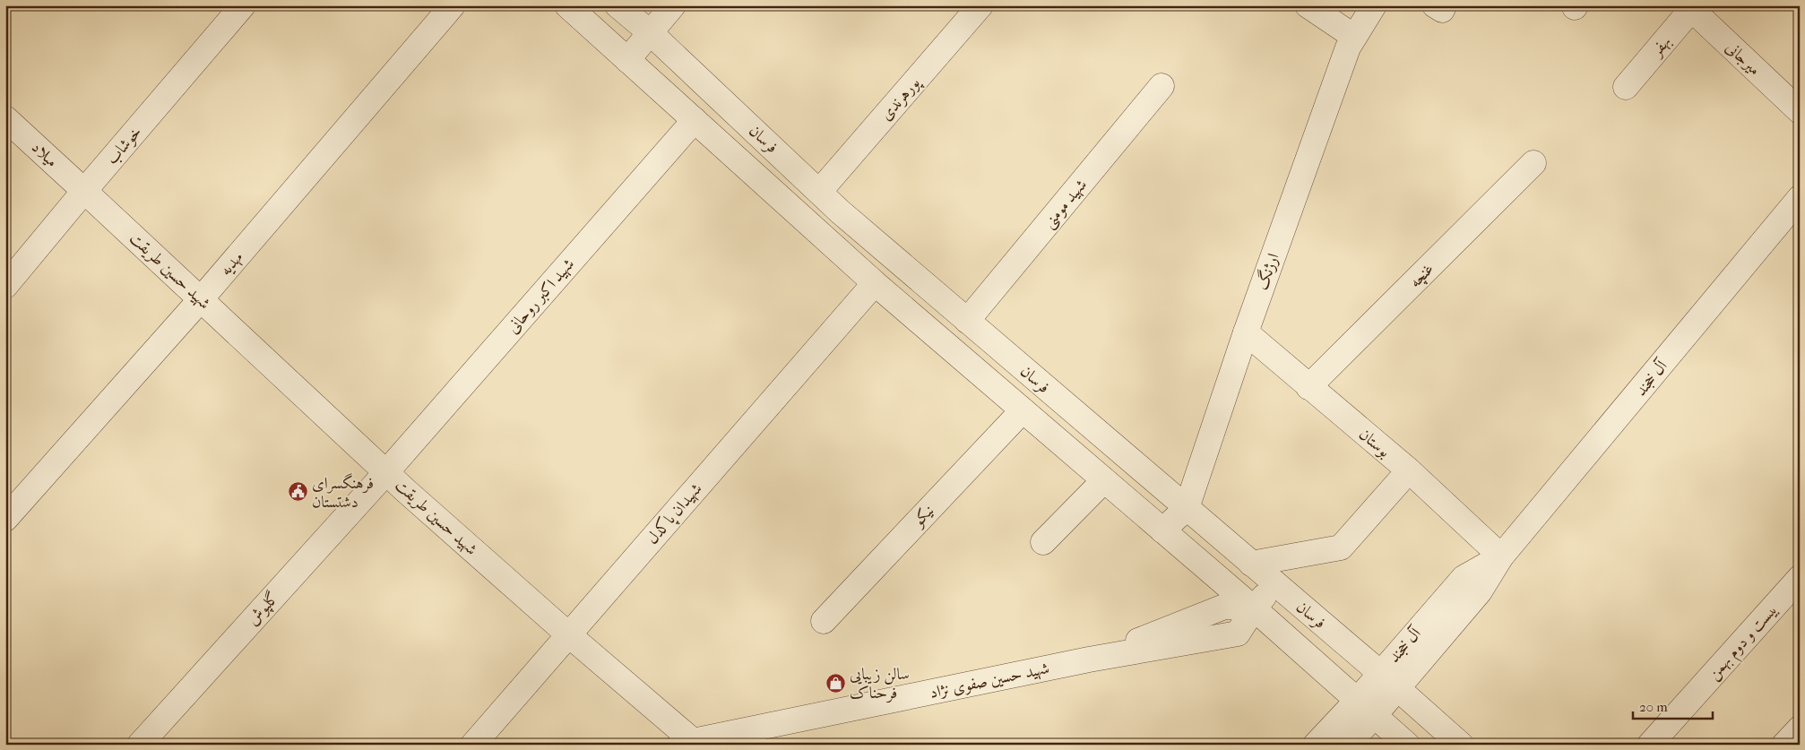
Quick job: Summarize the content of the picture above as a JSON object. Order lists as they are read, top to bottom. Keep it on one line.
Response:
{"streets":{"street":["بهفر","میرجانی","پورهرندی","فرسان","خوشاب","میلاد","شهید مومنی","مهدیه","شهید حسین طریقت","ارژنگ","غنچه","شهید اکبر روحانی","آل خجند","بوستان","شهیدان پاکدل","نیکو","گلپوش","بیست و دوم بهمن","شهید حسین صفوی نژاد"]},"crossings":[["بهفر","میرجانی"],["پورهرندی","فرسان"],["فرسان","شهید مومنی"],["فرسان","ارژنگ"],["فرسان","شهید اکبر روحانی"],["فرسان","آل خجند"],["فرسان","شهیدان پاکدل"],["فرسان","نیکو"],["فرسان","شهید حسین صفوی نژاد"],["خوشاب","میلاد"],["خوشاب","شهید حسین طریقت"],["میلاد","شهید حسین طریقت"],["مهدیه","شهید حسین طریقت"],["شهید حسین طریقت","شهید اکبر روحانی"],["شهید حسین طریقت","شهیدان پاکدل"],["شهید حسین طریقت","گلپوش"],["شهید حسین طریقت","شهید حسین صفوی نژاد"],["ارژنگ","بوستان"],["غنچه","بوستان"],["شهید اکبر روحانی","گلپوش"],["آل خجند","بوستان"]],"places":{"public building":["فرهنگسرای دشتستان"],"shop":["سالن زیبایی فرحناک"]},"scale_bar":"20 m"}
